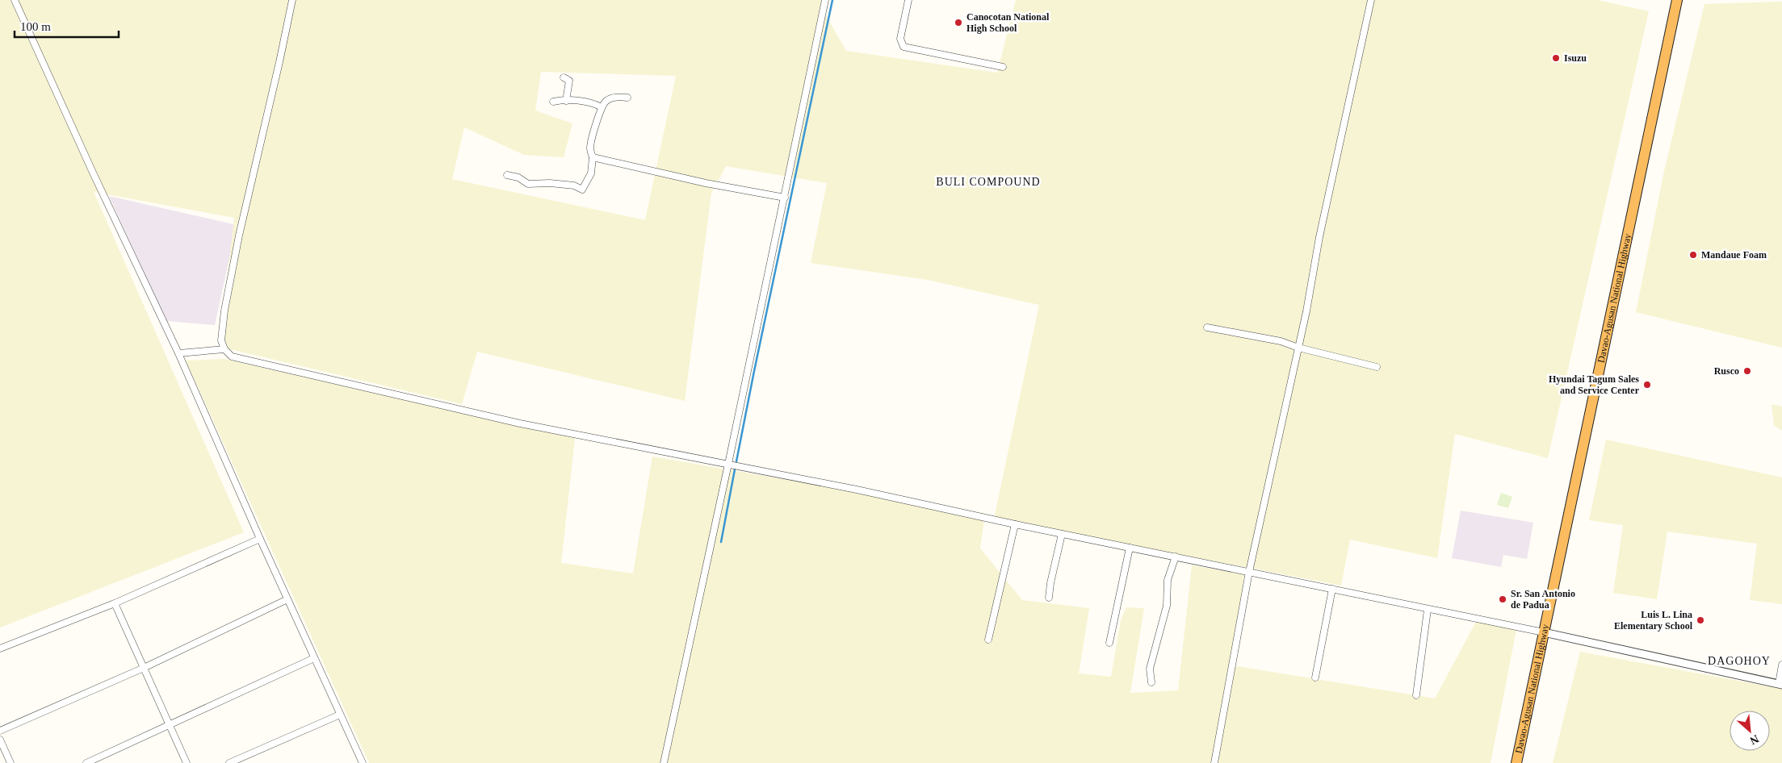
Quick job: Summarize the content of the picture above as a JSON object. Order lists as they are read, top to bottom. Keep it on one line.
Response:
{"streets":{"highway":["Davao-Agusan National Highway"]},"districts":["BULI COMPOUND","DAGOHOY"],"places":["Canocotan National High School","Isuzu","Mandaue Foam","Rusco","Hyundai Tagum Sales and Service Center","Sr. San Antonio de Padua","Luis L. Lina Elementary School"],"scale_bar":"100 m","north":"bottom right"}
